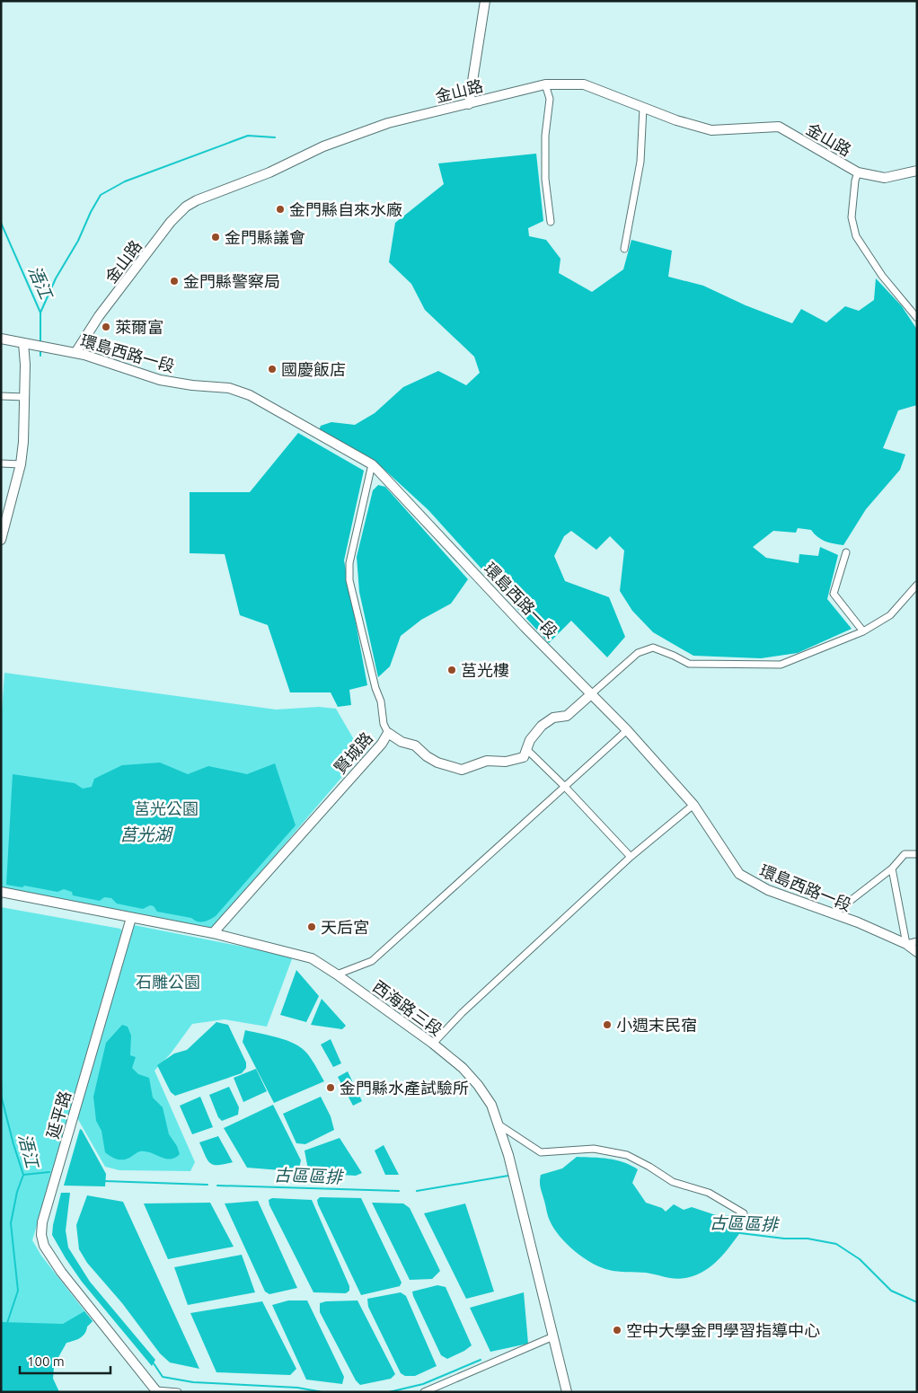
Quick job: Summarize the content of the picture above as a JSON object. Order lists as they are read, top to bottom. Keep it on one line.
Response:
{"streets":{"street":["金山路","環島西路一段","賢城路","西海路三段","延平路"]},"crossings":[["金山路","環島西路一段"],["環島西路一段","賢城路"],["賢城路","西海路三段"],["西海路三段","延平路"]],"water":["浯江","莒光湖","古區區排"],"parks":["莒光公園","石雕公園"],"places":["金門縣自來水廠","金門縣議會","金門縣警察局","萊爾富","國慶飯店","莒光樓","天后宮","小週末民宿","金門縣水產試驗所","空中大學金門學習指導中心"],"scale_bar":"100 m"}
